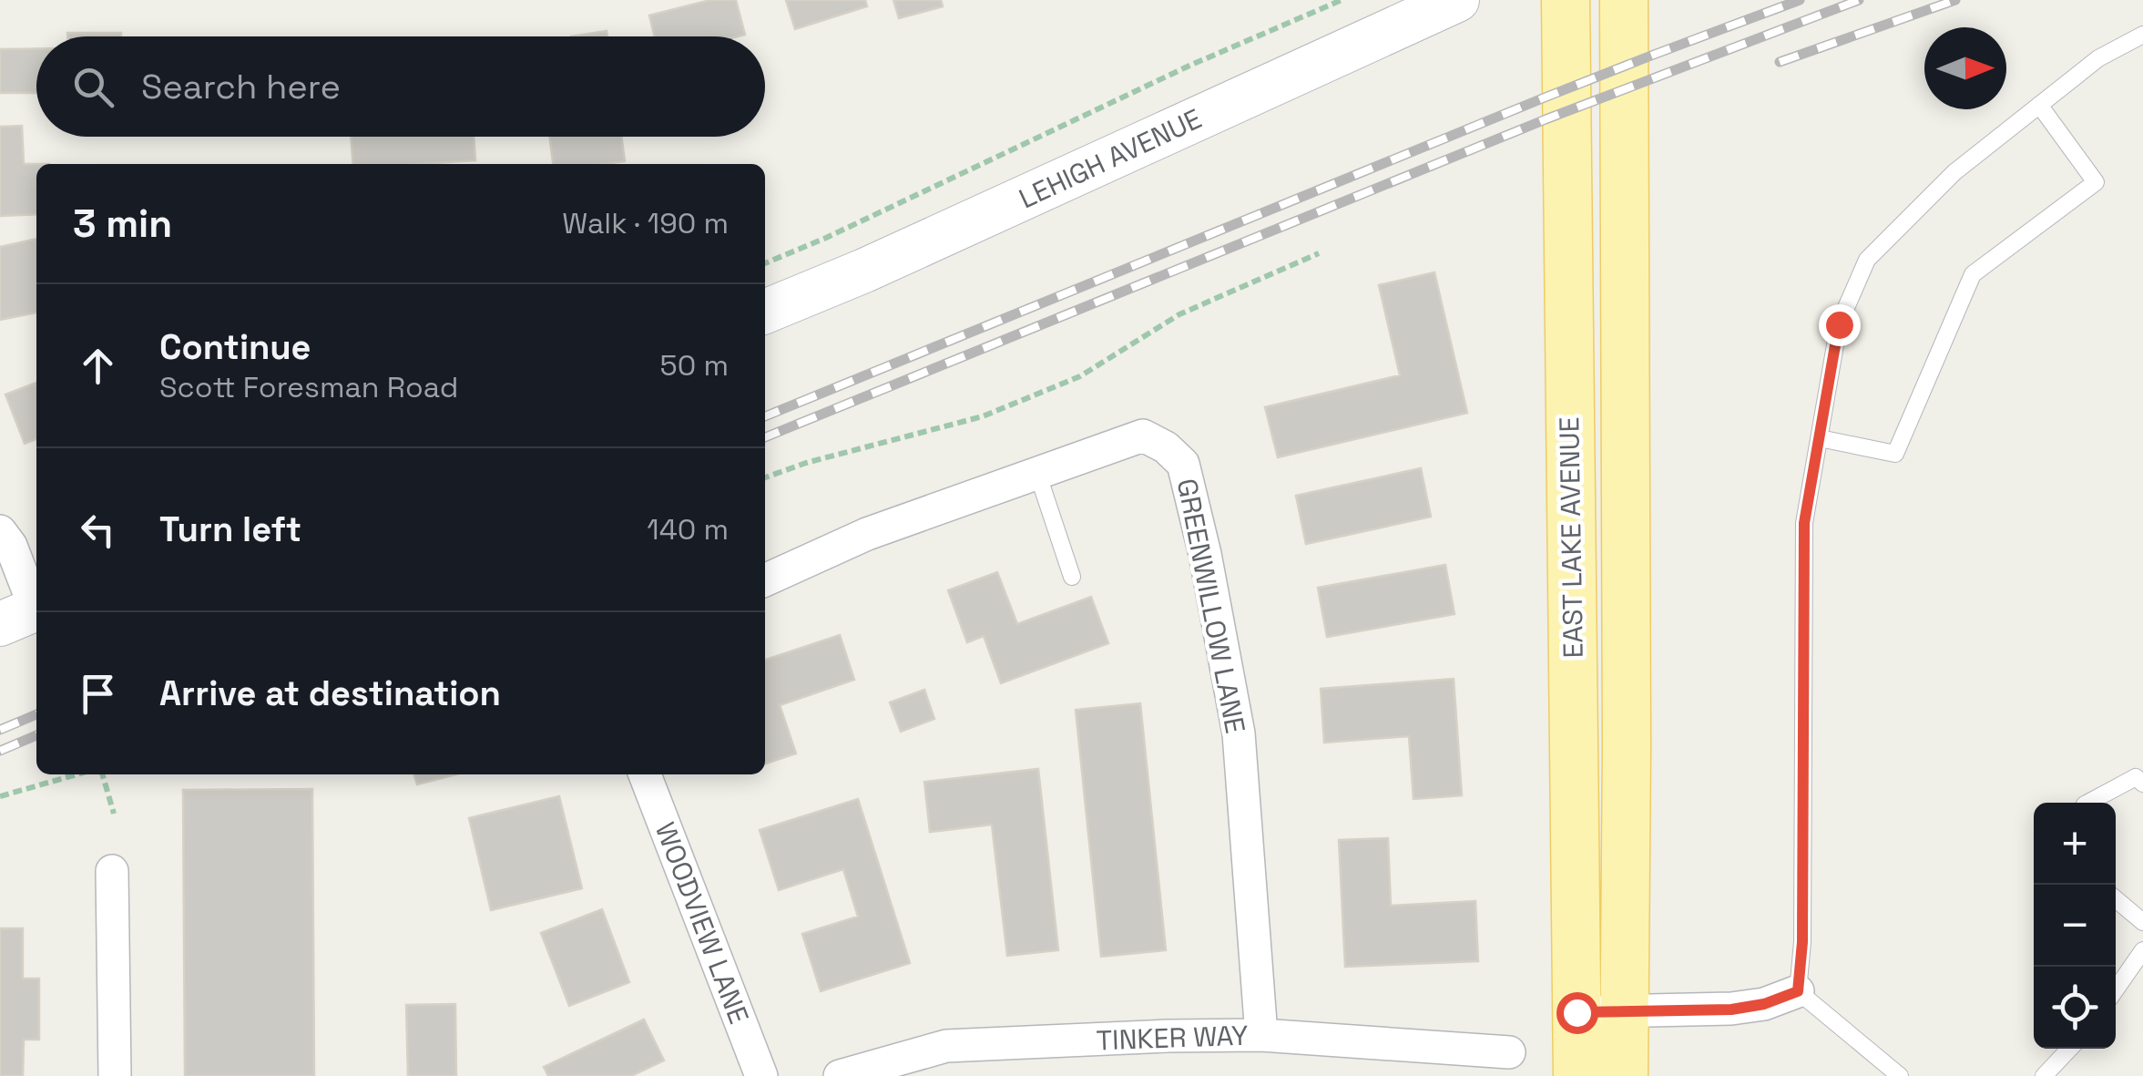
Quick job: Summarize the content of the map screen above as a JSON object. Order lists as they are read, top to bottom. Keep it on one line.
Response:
{"streets":{"main road":["EAST LAKE AVENUE"],"street":["LEHIGH AVENUE","GREENWILLOW LANE","WOODVIEW LANE","TINKER WAY"]},"crossings":[["GREENWILLOW LANE","TINKER WAY"]],"north":"right","page":{"search":"Search here","heading":["3 min","Walk · 190 m"],"list":[["Continue","Scott Foresman Road","50 m"],["Turn left","140 m"],"Arrive at destination"],"map_buttons":["+","−"]}}
